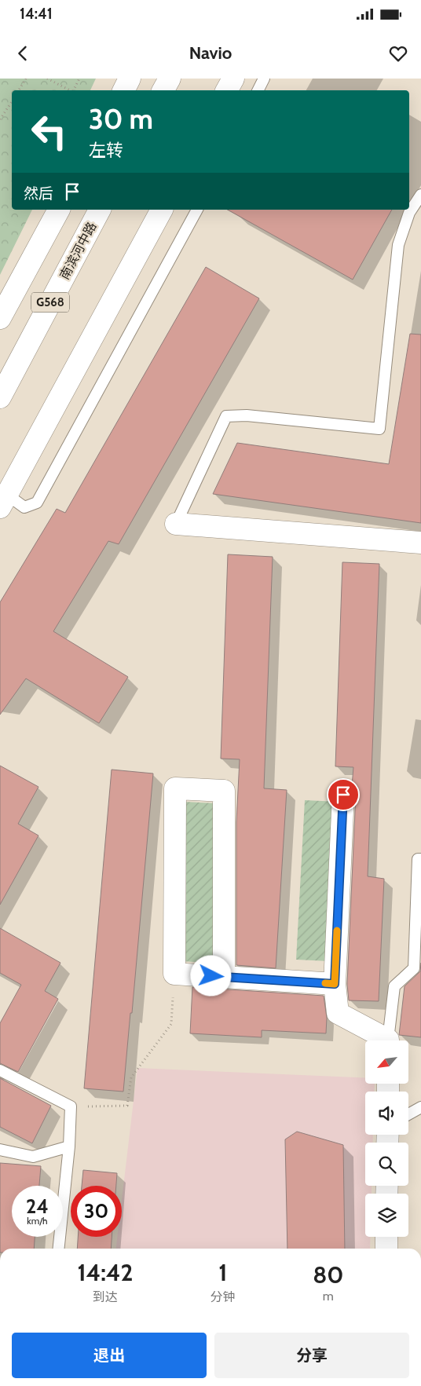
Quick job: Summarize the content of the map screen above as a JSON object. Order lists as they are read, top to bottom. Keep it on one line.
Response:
{"streets":{"main road":["南滨河中路","G568"]},"north":"bottom left","page":{"status":"14:41","header":"Navio","turn":["30 m","左转"],"then":"然后","speed":"24 km/h","limit":"30","eta":["14:42","到达","1","分钟","80","m"],"buttons":["退出","分享"]}}
